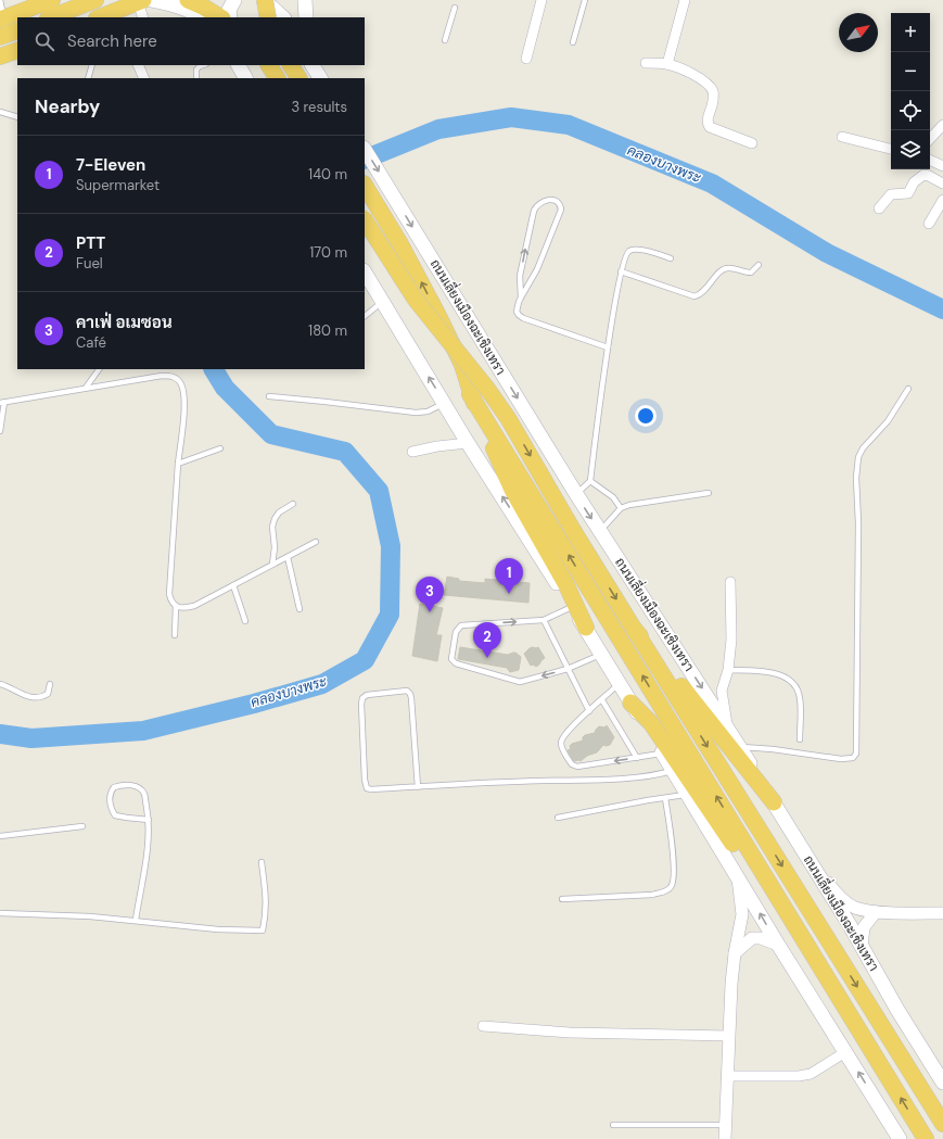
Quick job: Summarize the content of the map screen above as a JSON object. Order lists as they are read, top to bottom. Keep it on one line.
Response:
{"streets":{"highway":["ถนนเลี่ยงเมืองฉะเชิงเทรา"]},"water":["คลองบางพระ"],"north":"top right","page":{"map_buttons":["+","−"],"search":"Search here","heading":["Nearby","3 results"],"list":[{"mark":"1","name":"7-Eleven","note":"Supermarket","value":"140 m"},{"mark":"2","name":"PTT","note":"Fuel","value":"170 m"},{"mark":"3","name":"คาเฟ่ อเมซอน","note":"Café","value":"180 m"}],"pins":["1","3","2"]}}
